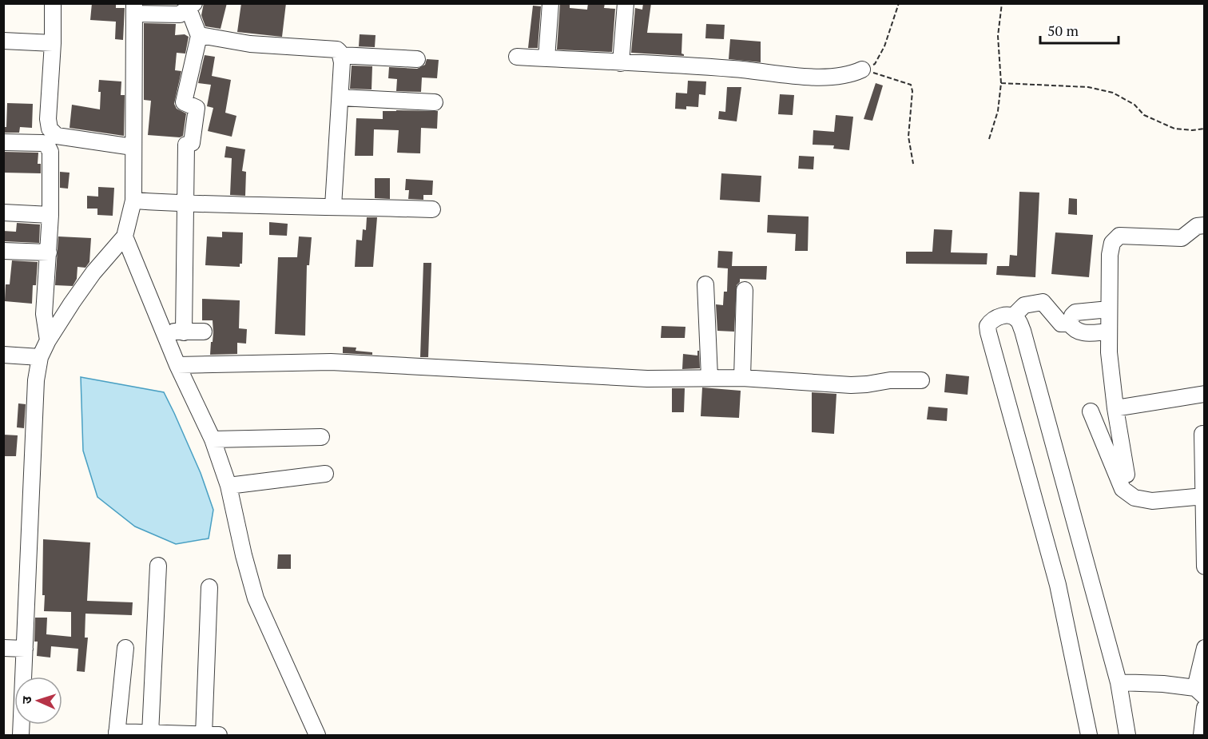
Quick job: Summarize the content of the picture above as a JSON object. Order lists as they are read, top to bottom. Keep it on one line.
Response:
{"scale_bar":"50 m","north":"left"}
